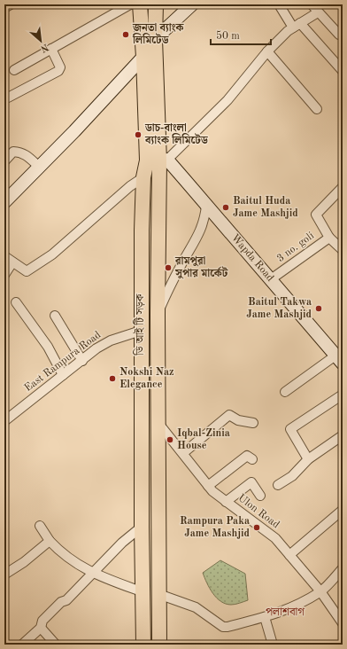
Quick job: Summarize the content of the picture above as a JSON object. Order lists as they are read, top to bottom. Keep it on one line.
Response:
{"streets":{"main road":["ডি আই টি সড়ক"],"street":["3 no. goli","Wapda Road","East Rampura Road","Ulon Road"]},"crossings":[["3 no. goli","Wapda Road"],["Wapda Road","ডি আই টি সড়ক"],["ডি আই টি সড়ক","East Rampura Road"],["ডি আই টি সড়ক","Ulon Road"]],"districts":["পলাশবাগ"],"places":["জনতা ব্যাংক লিমিটেড","ডাচ-বাংলা ব্যাংক লিমিটেড","Baitul Huda Jame Mashjid","রামপুরা সুপার মার্কেট","Baitul Takwa Jame Mashjid","Nokshi Naz Elegance","Iqbal-Zinia House","Rampura Paka Jame Mashjid"],"scale_bar":"50 m","north":"bottom right"}
